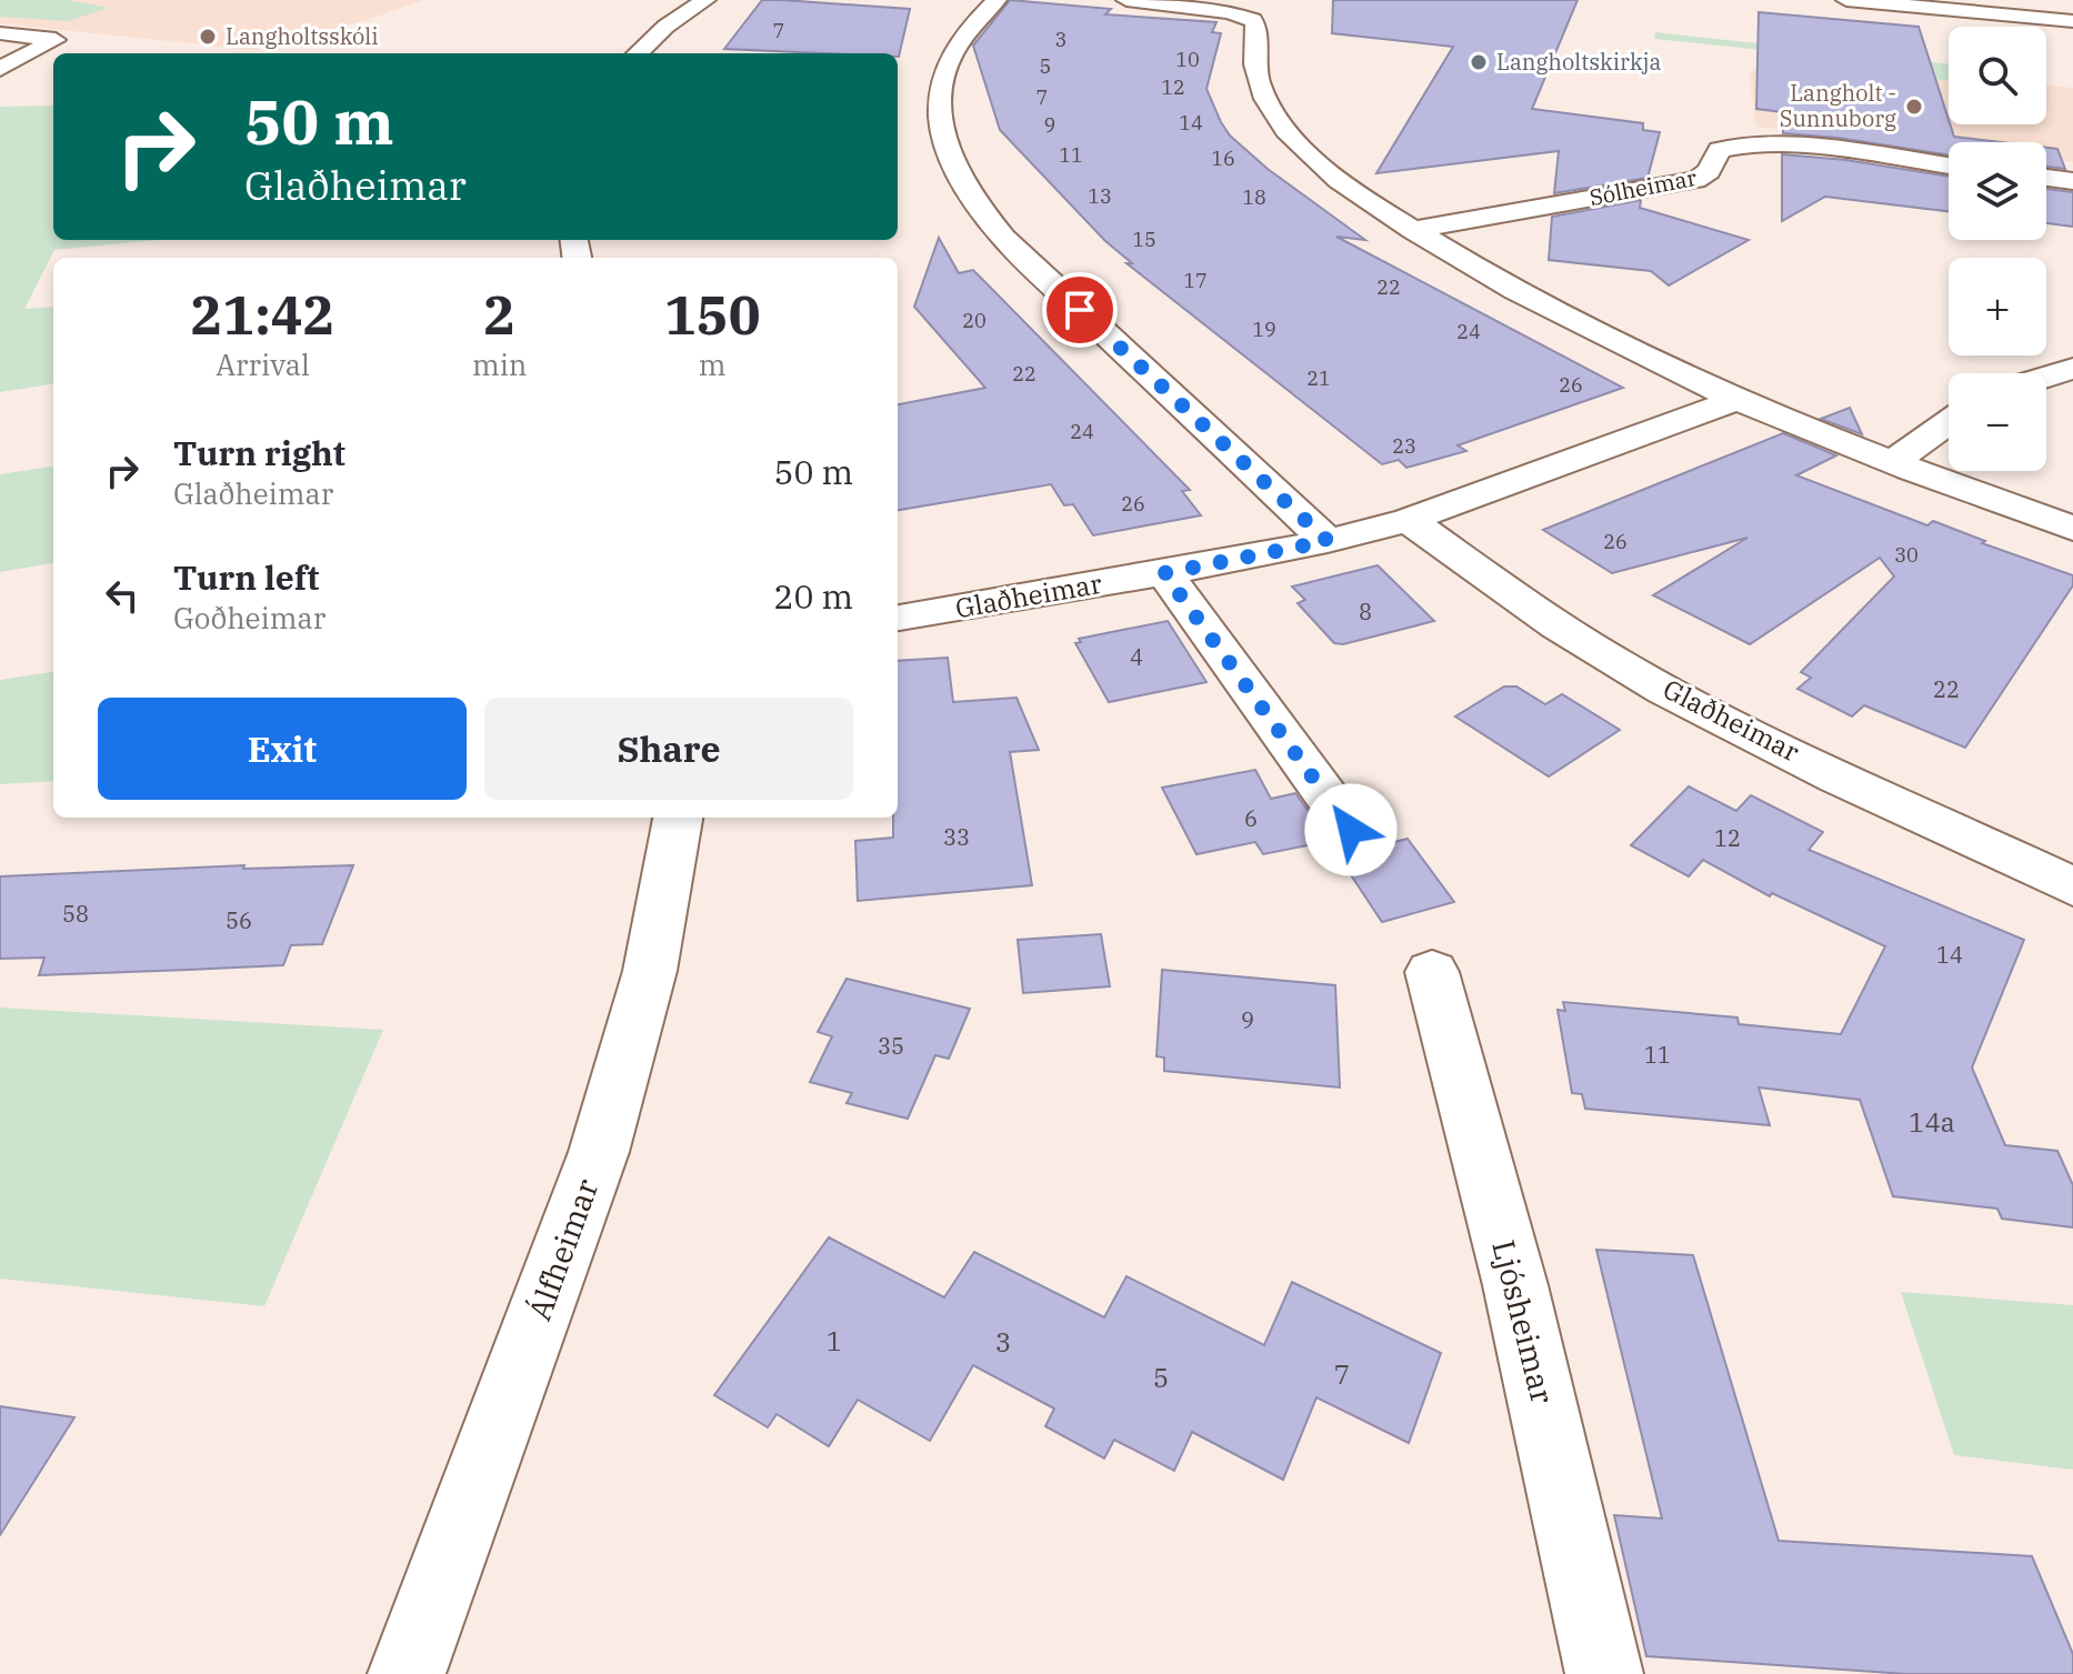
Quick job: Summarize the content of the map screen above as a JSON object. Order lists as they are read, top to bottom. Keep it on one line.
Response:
{"streets":{"street":["Sólheimar","Glaðheimar","Álfheimar","Ljósheimar"]},"places":["Langholtsskóli","Langholtskirkja","Langholt - Sunnuborg"],"house_numbers":["7","3","10","5","12","7","14","9","11","16","13","18","15","17","22","20","19","24","22","21","26","24","23","26","26","30","8","4","22","6","33","12","58","56","14","9","35","11","14a","1","3","7","5"],"page":{"map_buttons":["+","−"],"turn":["50 m","Glaðheimar"],"eta":["21:42","Arrival","2","min","150","m"],"list":[{"name":"Turn right","note":"Glaðheimar","value":"50 m"},{"name":"Turn left","note":"Goðheimar","value":"20 m"}],"buttons":["Exit","Share"]}}
